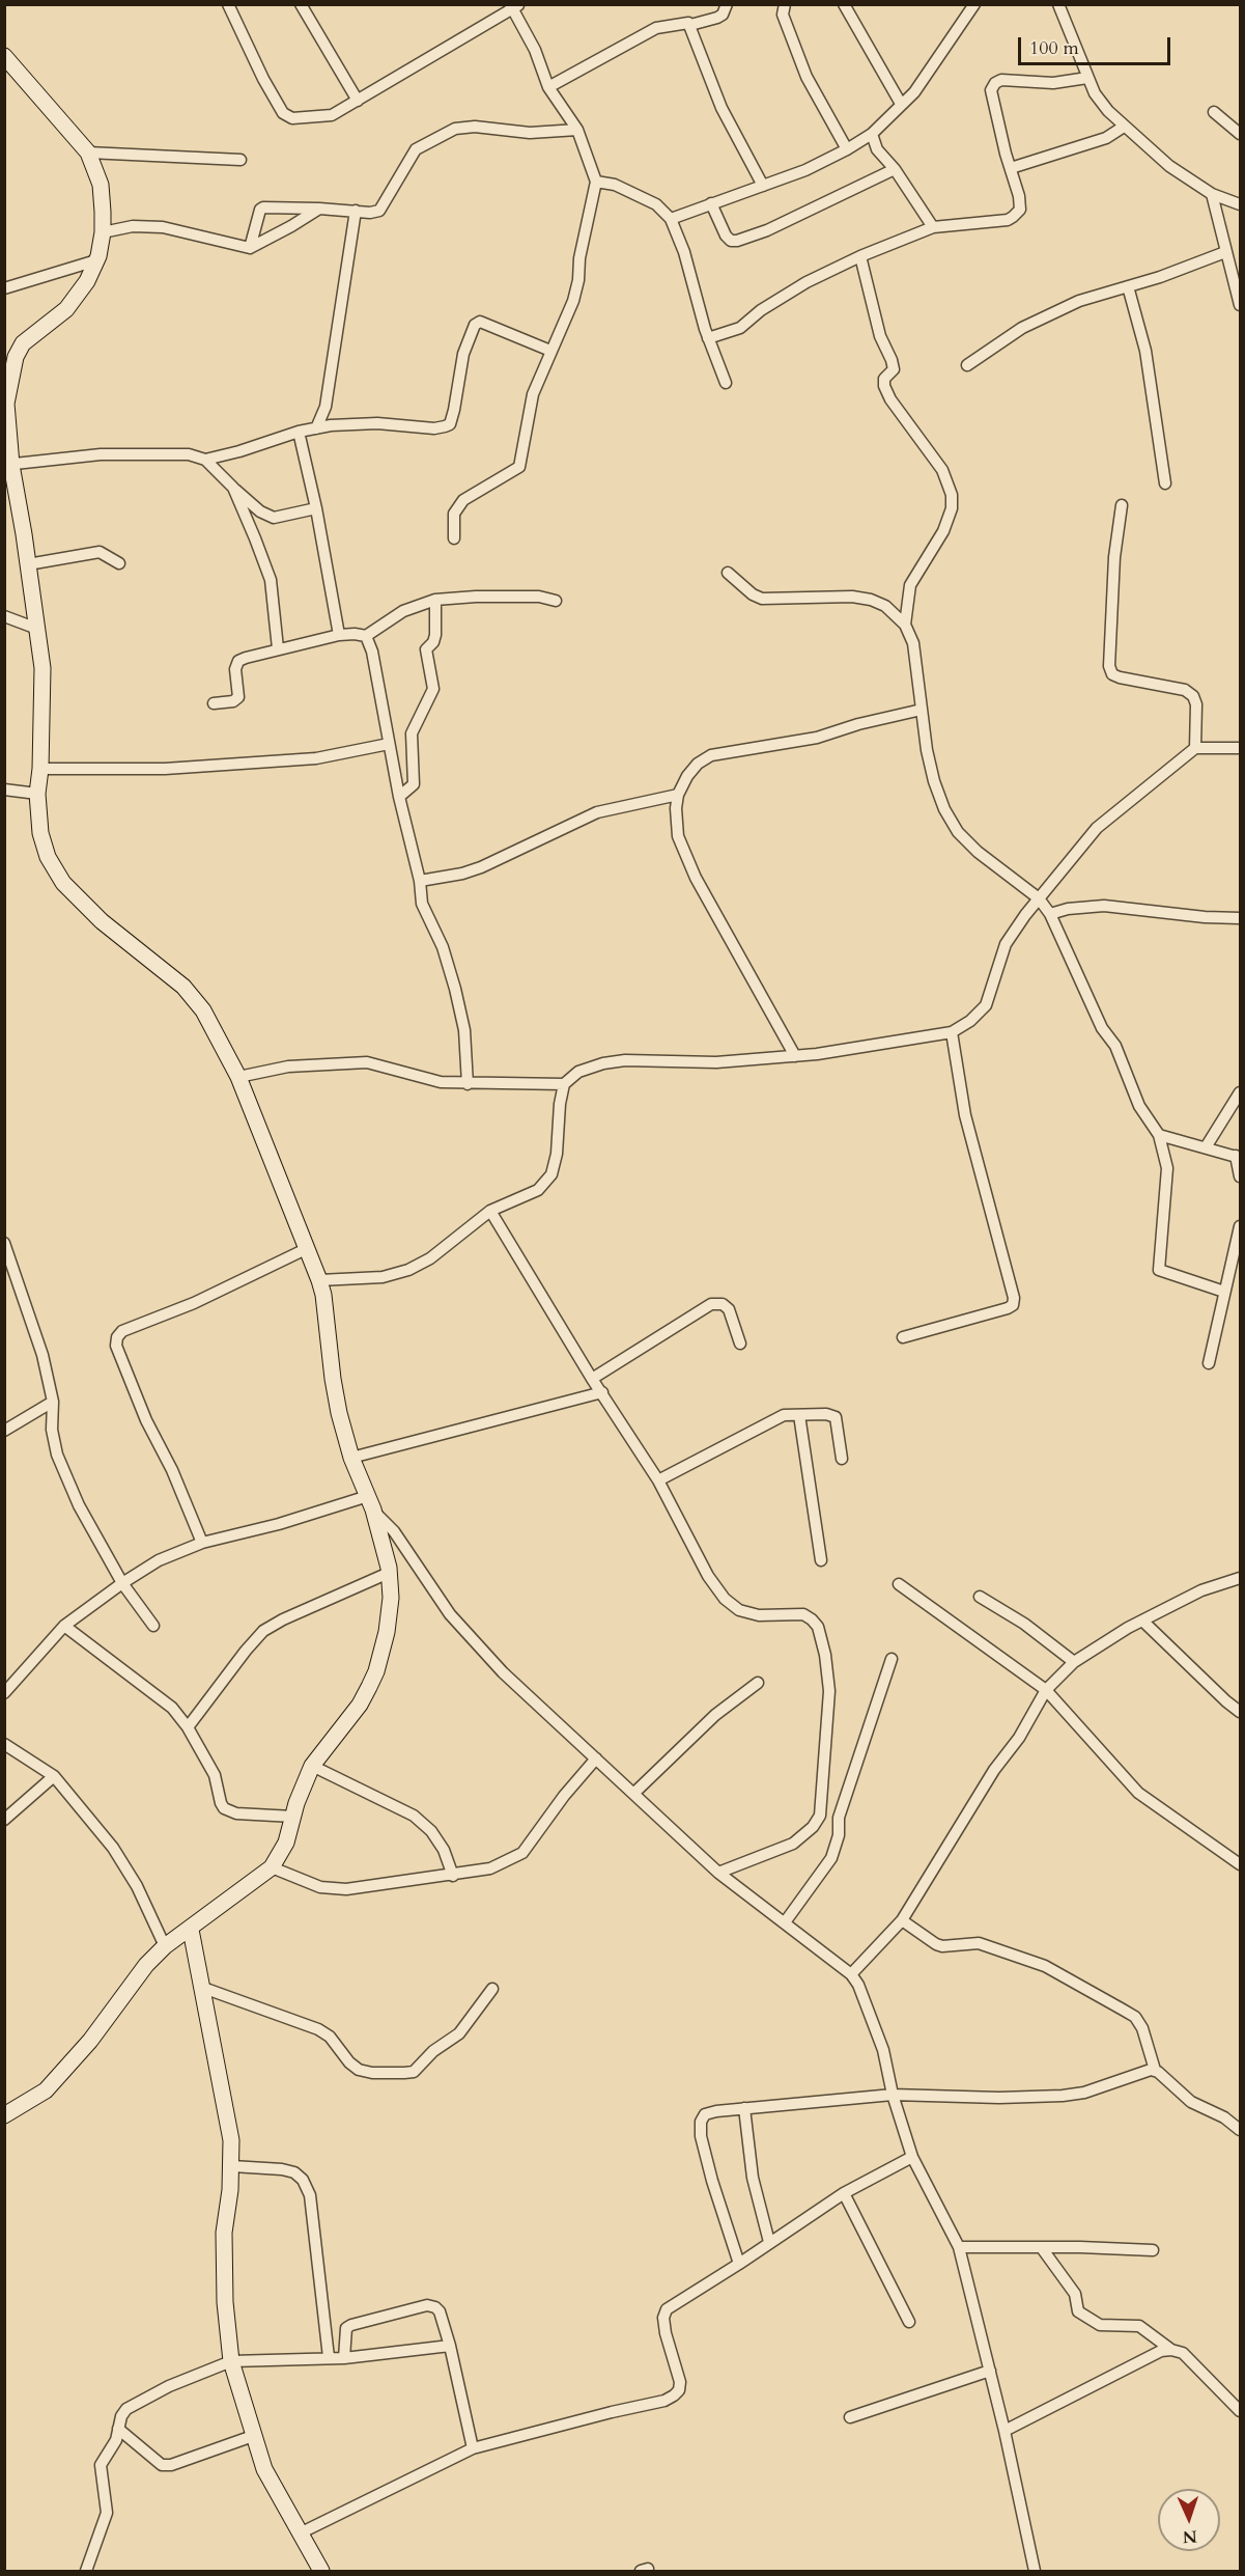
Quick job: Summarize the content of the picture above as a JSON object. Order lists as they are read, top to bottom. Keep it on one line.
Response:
{"scale_bar":"100 m","north":"bottom"}
